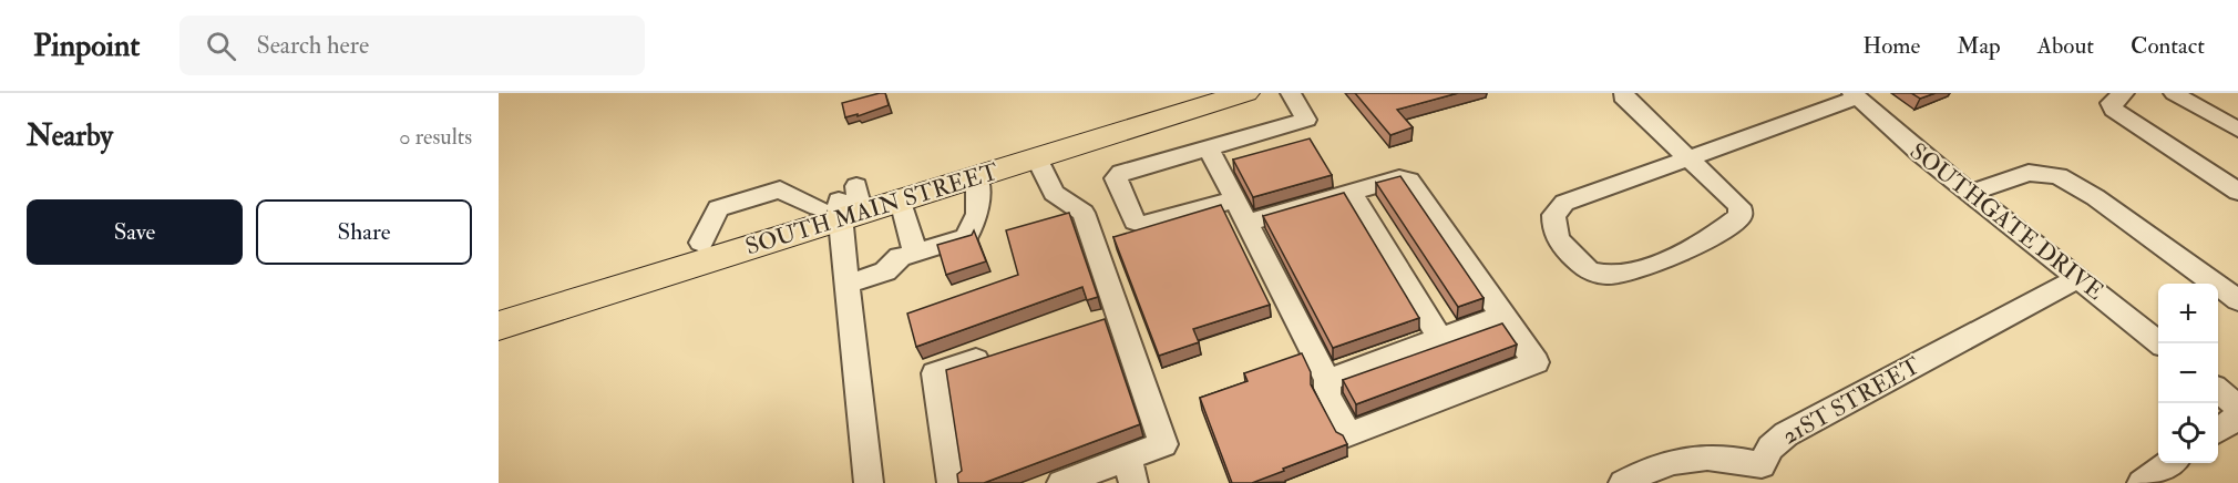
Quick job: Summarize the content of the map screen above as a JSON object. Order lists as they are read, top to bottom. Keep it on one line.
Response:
{"streets":{"highway":["SOUTH MAIN STREET"],"street":["SOUTHGATE DRIVE","21ST STREET"]},"crossings":[["SOUTHGATE DRIVE","21ST STREET"]],"page":{"header":"Pinpoint","search":"Search here","nav":["Home","Map","About","Contact"],"heading":["Nearby","0 results"],"buttons":["Save","Share"],"map_buttons":["+","−"]}}
